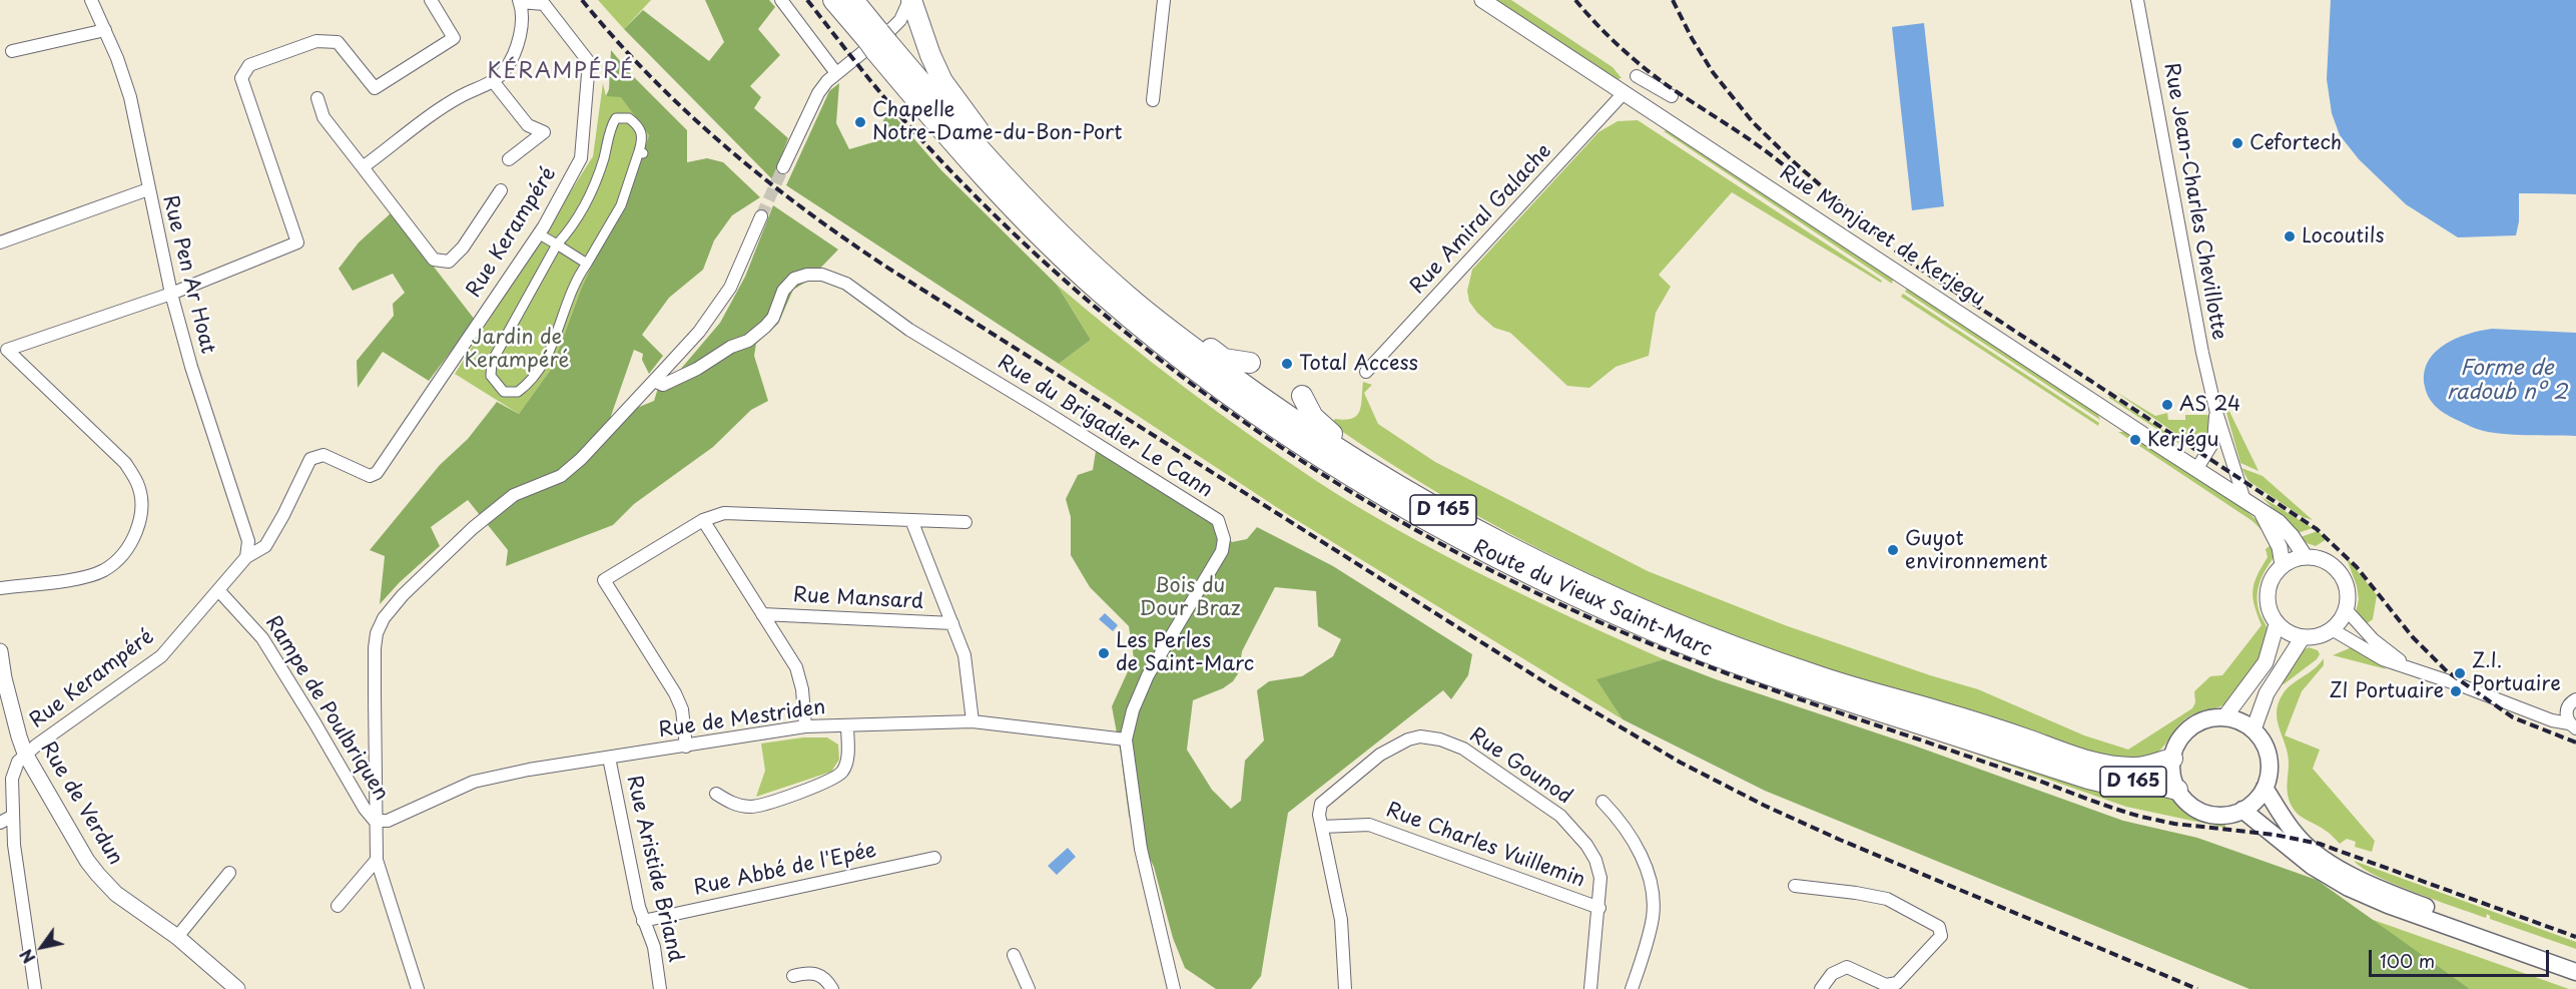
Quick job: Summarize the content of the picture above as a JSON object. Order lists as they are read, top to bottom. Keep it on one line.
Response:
{"streets":{"highway":["D 165","Route du Vieux Saint-Marc"],"street":["Rue Jean-Charles Chevillotte","Rue Amiral Galache","Rue Kerampéré","Rue Monjaret de Kerjegu","Rue Pen Ar Hoat","Rue du Brigadier Le Cann","Rue Mansard","Rampe de Poulbriquen","Rue de Mestriden","Rue Gounod","Rue de Verdun","Rue Charles Vuillemin","Rue Aristide Briand","Rue Abbé de l'Epée"]},"crossings":[["Rue Jean-Charles Chevillotte","Rue Monjaret de Kerjegu"],["Rue Amiral Galache","Rue Monjaret de Kerjegu"],["Rue Kerampéré","Rue Pen Ar Hoat"],["Rue Kerampéré","Rampe de Poulbriquen"],["Rue Kerampéré","Rue de Verdun"],["Rue du Brigadier Le Cann","Rue de Mestriden"],["Rampe de Poulbriquen","Rue de Mestriden"],["Rue de Mestriden","Rue Aristide Briand"],["Rue Gounod","Rue Charles Vuillemin"],["Rue Aristide Briand","Rue Abbé de l'Epée"]],"districts":["KÉRAMPÉRÉ"],"water":["Forme de radoub nº 2"],"parks":["Jardin de Kerampéré","Bois du Dour Braz"],"places":["Chapelle Notre-Dame-du-Bon-Port","Cefortech","Locoutils","Total Access","AS 24","Kerjégu","Guyot environnement","Les Perles de Saint-Marc","Z.I. Portuaire","ZI Portuaire"],"scale_bar":"100 m","north":"bottom left"}
